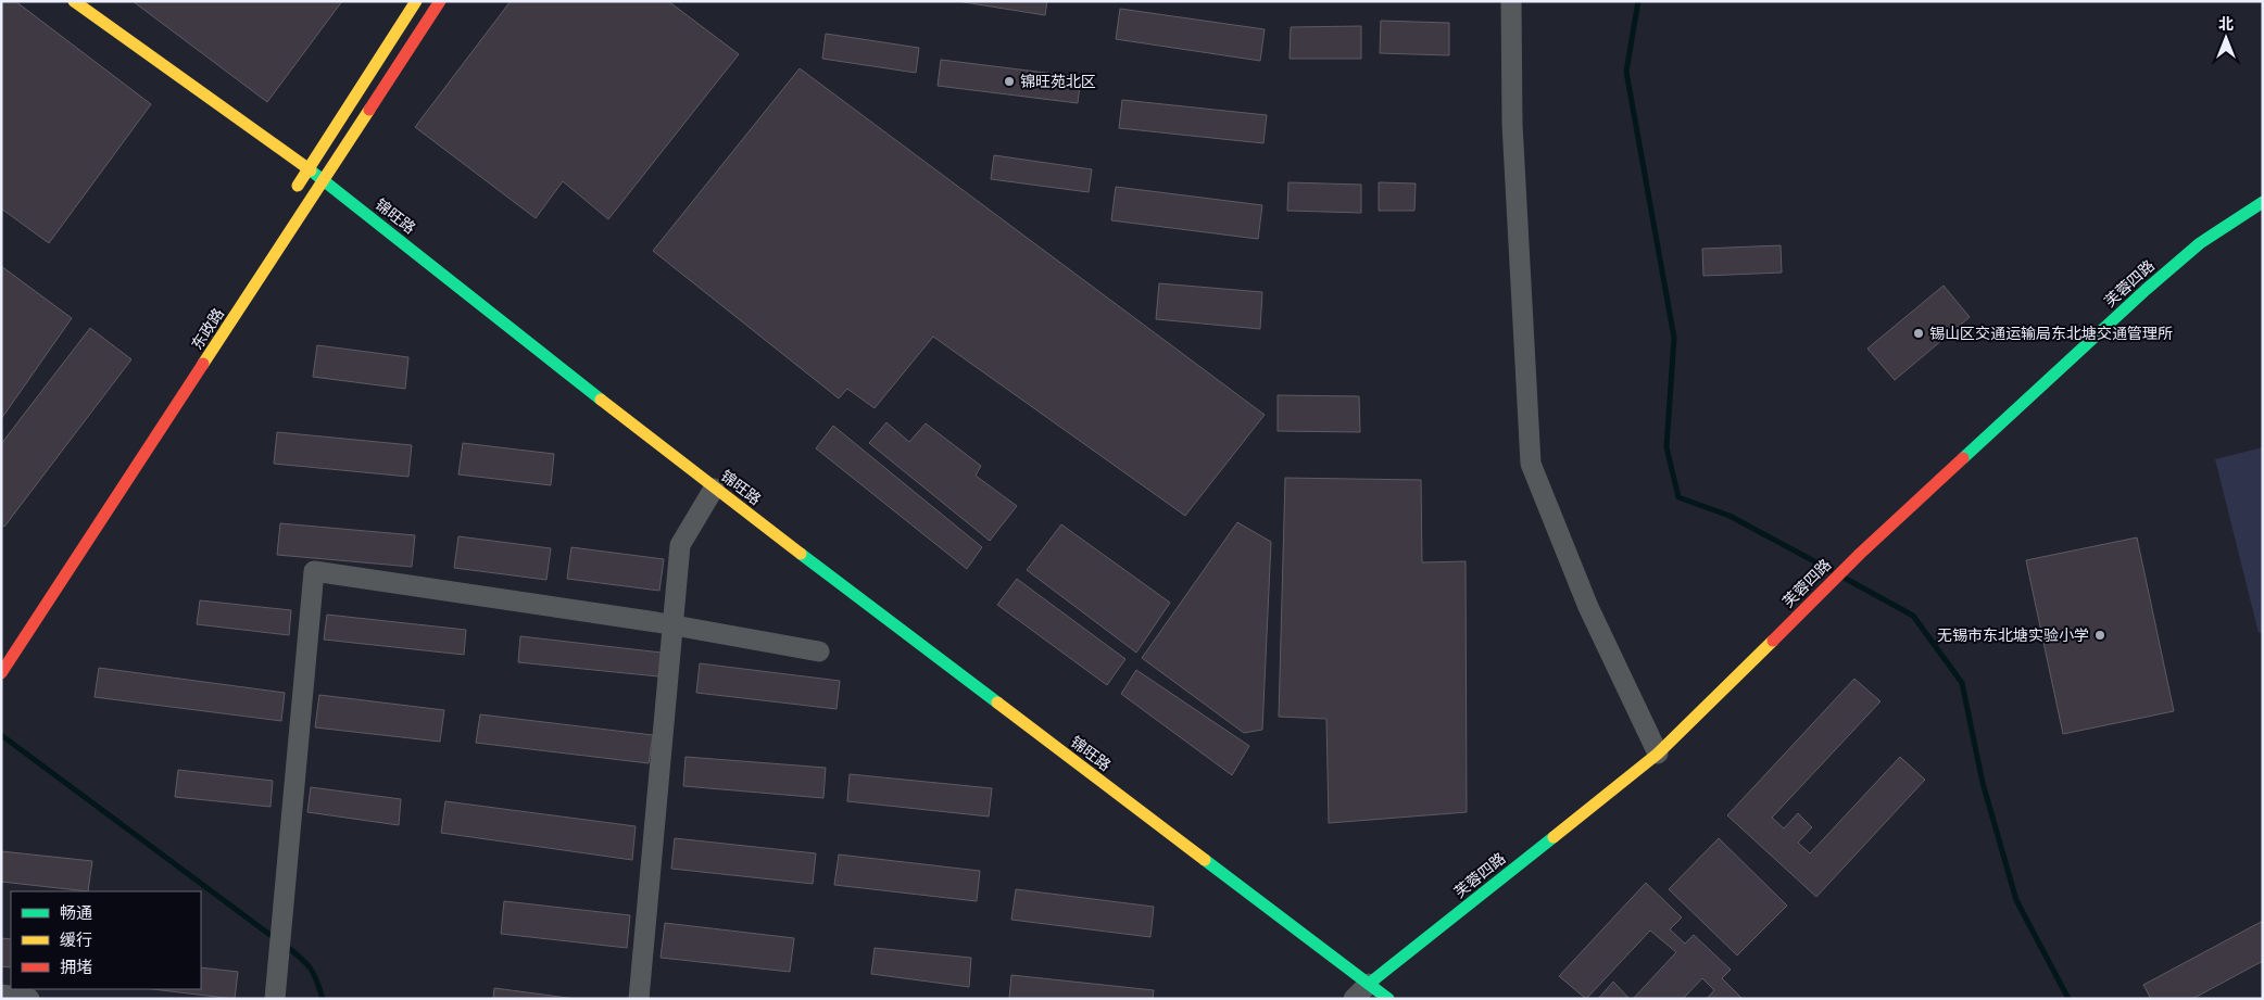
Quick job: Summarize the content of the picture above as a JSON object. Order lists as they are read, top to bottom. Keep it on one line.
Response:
{"streets":{"street":["锦旺路","芙蓉四路","东政路"]},"crossings":[["锦旺路","芙蓉四路"],["锦旺路","东政路"]],"places":["锦旺苑北区","锡山区交通运输局东北塘交通管理所","无锡市东北塘实验小学"],"legend":["畅通","缓行","拥堵"],"north":"top"}
